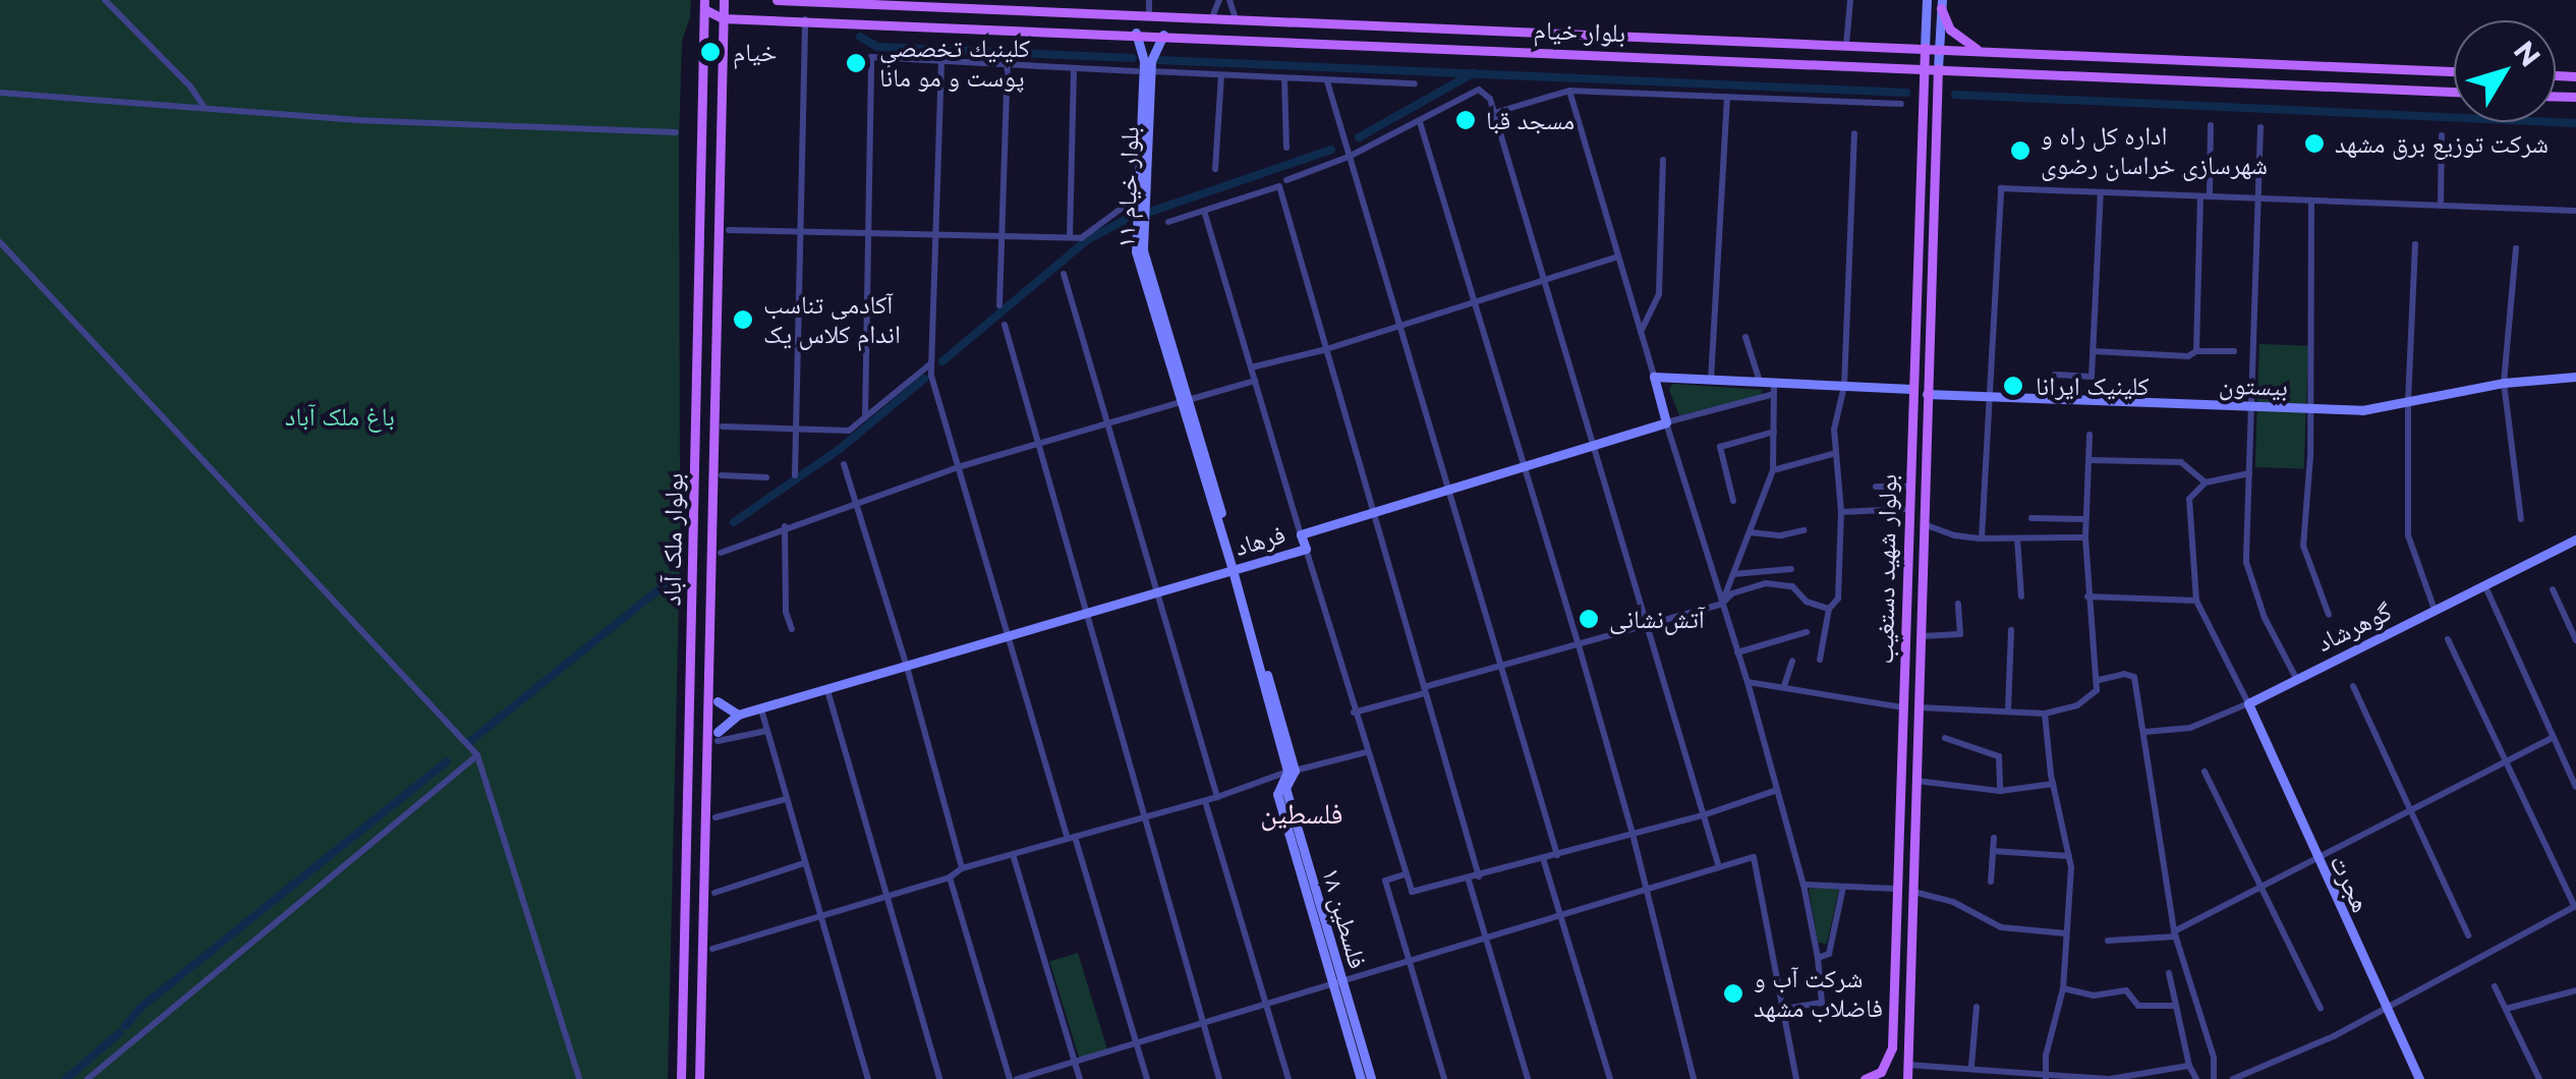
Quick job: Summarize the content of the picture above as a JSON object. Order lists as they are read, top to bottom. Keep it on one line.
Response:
{"streets":{"main road":["بلوار خیام","بولوار ملک آباد","بولوار شهید دستغیب"],"street":["بلوار خیام ۱۱","بیستون","فرهاد","گوهرشاد","هجرت","فلسطین ۱۸"]},"crossings":[["بلوار خیام","بلوار خیام ۱۱"],["بلوار خیام","بولوار ملک آباد"],["بلوار خیام","بولوار شهید دستغیب"],["بیستون","بولوار شهید دستغیب"],["گوهرشاد","هجرت"]],"districts":["فلسطین"],"parks":["باغ ملک آباد"],"places":["خیام","كلينيك تخصصي پوست و مو مانا","مسجد قبا","شرکت توزیع برق مشهد","اداره کل راه و شهرسازی خراسان رضوی","آکادمی تناسب اندام کلاس یک","کلینیک ایرانا","آتش‌نشانی","شرکت آب و فاضلاب مشهد"],"north":"top right"}
